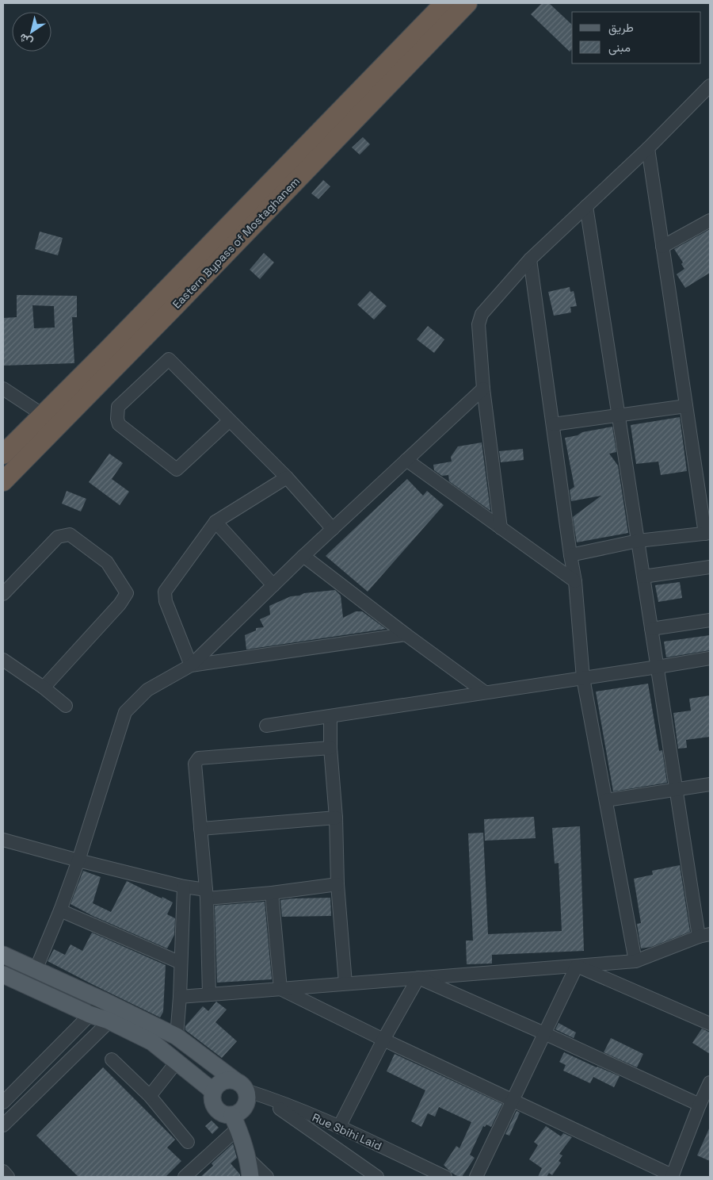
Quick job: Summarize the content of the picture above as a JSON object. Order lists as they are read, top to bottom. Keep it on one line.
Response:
{"streets":{"highway":["Eastern Bypass of Mostaghanem"],"street":["Rue Sbihi Laid"]},"legend":["طريق","مبنى"],"north":"bottom left"}
